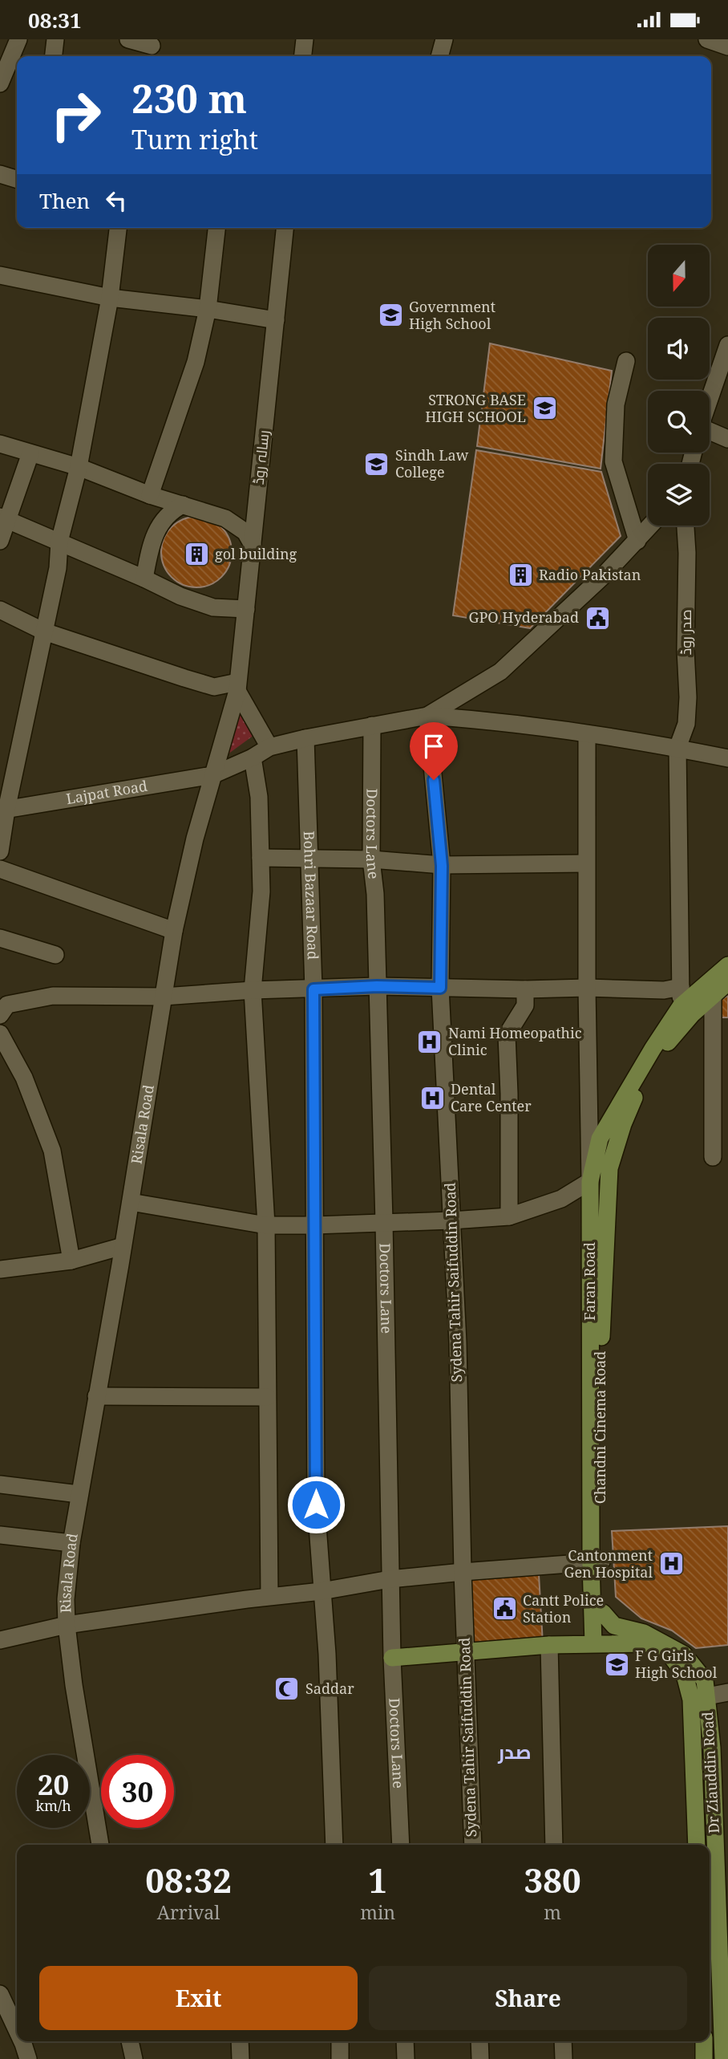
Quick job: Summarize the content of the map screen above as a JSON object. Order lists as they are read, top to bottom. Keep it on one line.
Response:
{"streets":{"main road":["Faran Road","Chandni Cinema Road","Dr Ziauddin Road"],"street":["رسالہ روڈ","صدر روڈ","Lajpat Road","Doctors Lane","Bohri Bazaar Road","Risala Road","Sydena Tahir Saifuddin Road"]},"crossings":[["رسالہ روڈ","Risala Road"],["صدر روڈ","Faran Road"],["Lajpat Road","Doctors Lane"],["Lajpat Road","Bohri Bazaar Road"],["Lajpat Road","Risala Road"],["Lajpat Road","Sydena Tahir Saifuddin Road"],["Doctors Lane","Dr Ziauddin Road"],["Faran Road","Chandni Cinema Road"],["Faran Road","Dr Ziauddin Road"],["Sydena Tahir Saifuddin Road","Dr Ziauddin Road"],["Chandni Cinema Road","Dr Ziauddin Road"]],"districts":["صدر"],"places":{"school or university":["Government High School","STRONG BASE HIGH SCHOOL","Sindh Law College","F G Girls High School"],"building":["gol building","Radio Pakistan"],"public building":["GPO Hyderabad","Cantt Police Station"],"hospital":["Nami Homeopathic Clinic","Dental Care Center","Cantonment Gen Hospital"],"mosque":["Saddar"]},"north":"bottom","page":{"status":"08:31","turn":["230 m","Turn right"],"then":"Then","speed":"20 km/h","limit":"30","eta":["08:32","Arrival","1","min","380","m"],"buttons":["Exit","Share"]}}
